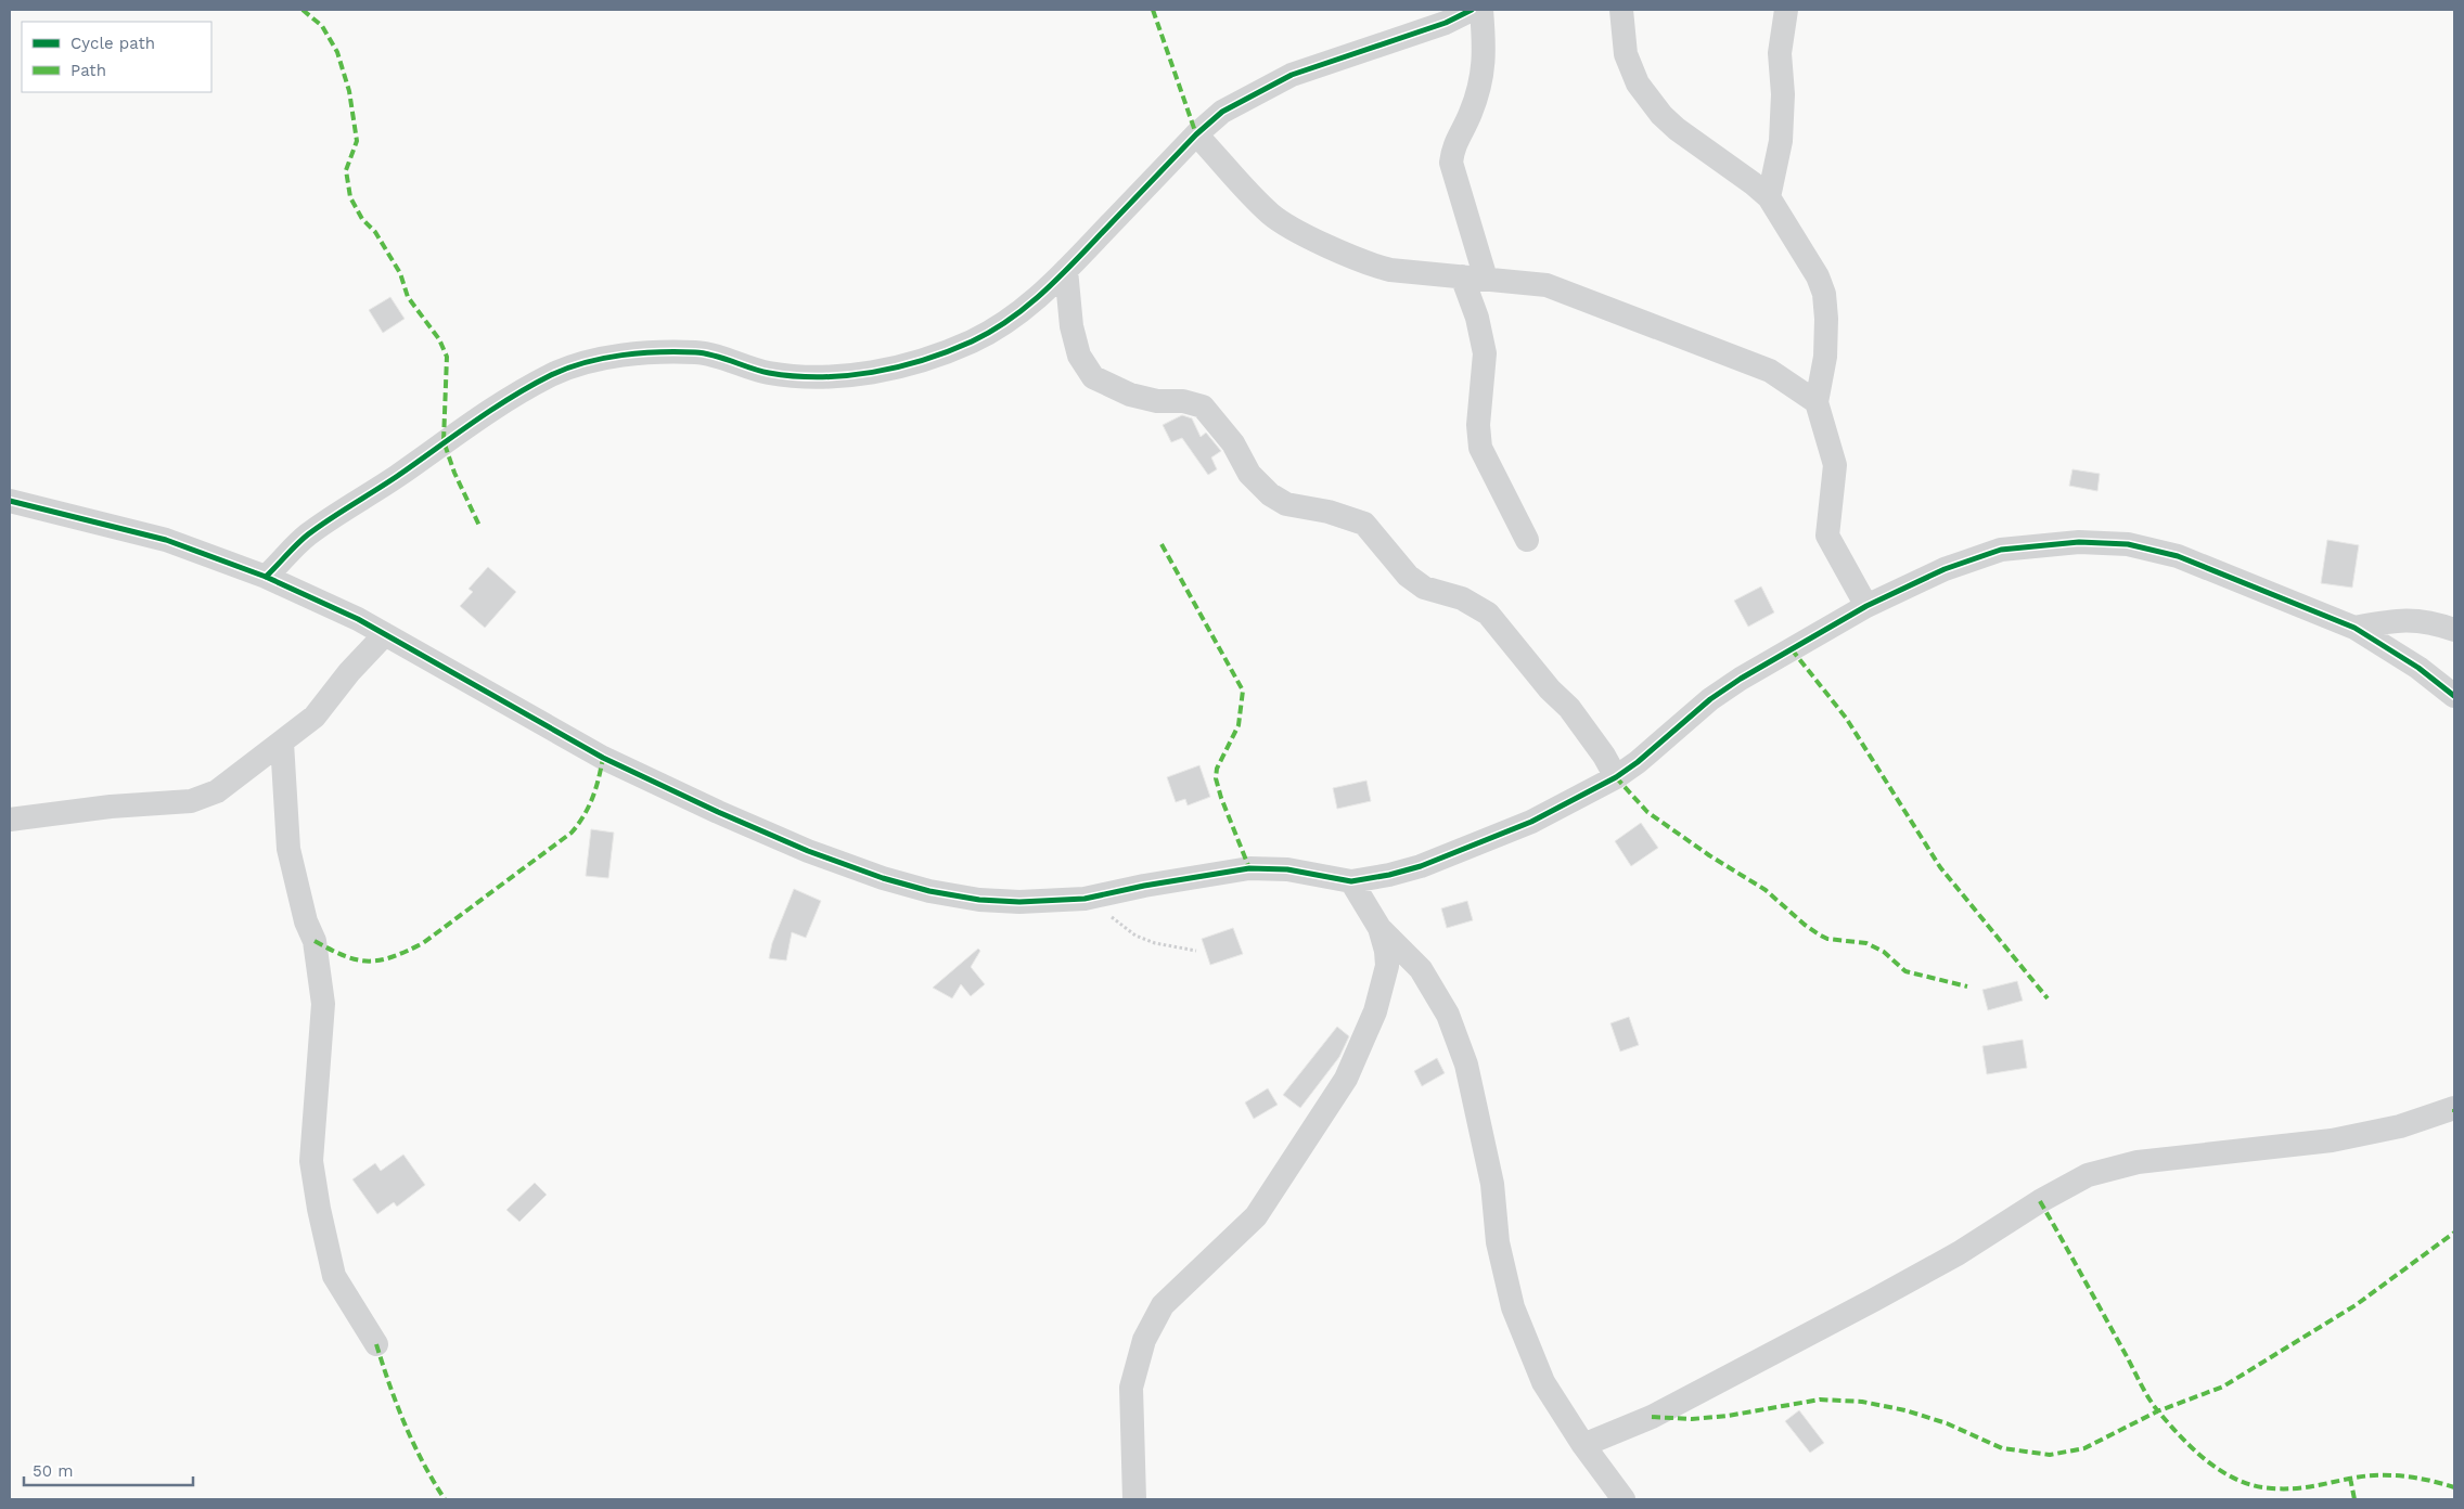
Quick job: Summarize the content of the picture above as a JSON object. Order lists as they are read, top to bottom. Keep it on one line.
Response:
{"legend":["Cycle path","Path"],"scale_bar":"50 m"}
